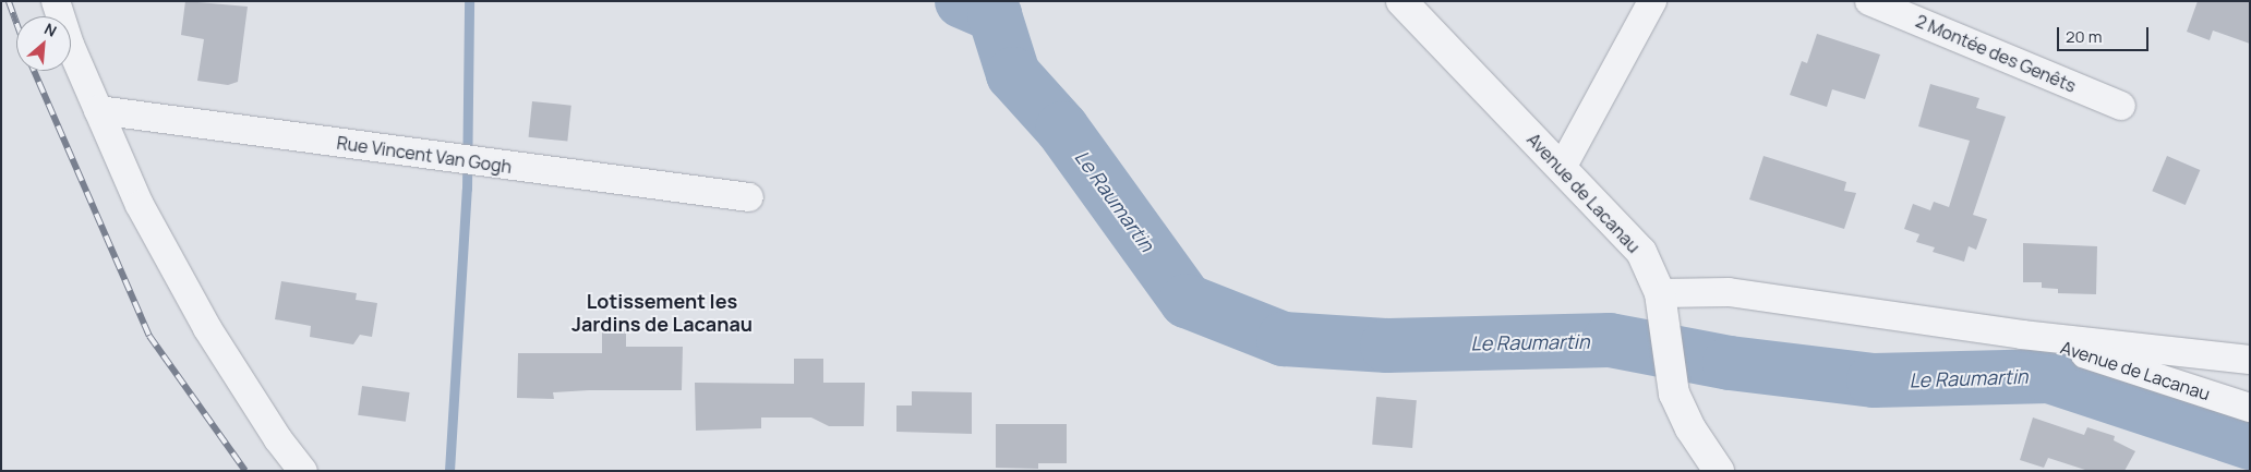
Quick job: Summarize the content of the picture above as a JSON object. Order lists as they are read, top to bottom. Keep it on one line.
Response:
{"streets":{"street":["2 Montée des Genêts","Rue Vincent Van Gogh","Avenue de Lacanau"]},"districts":["Lotissement les Jardins de Lacanau"],"water":["Le Raumartin"],"scale_bar":"20 m","north":"top right"}
